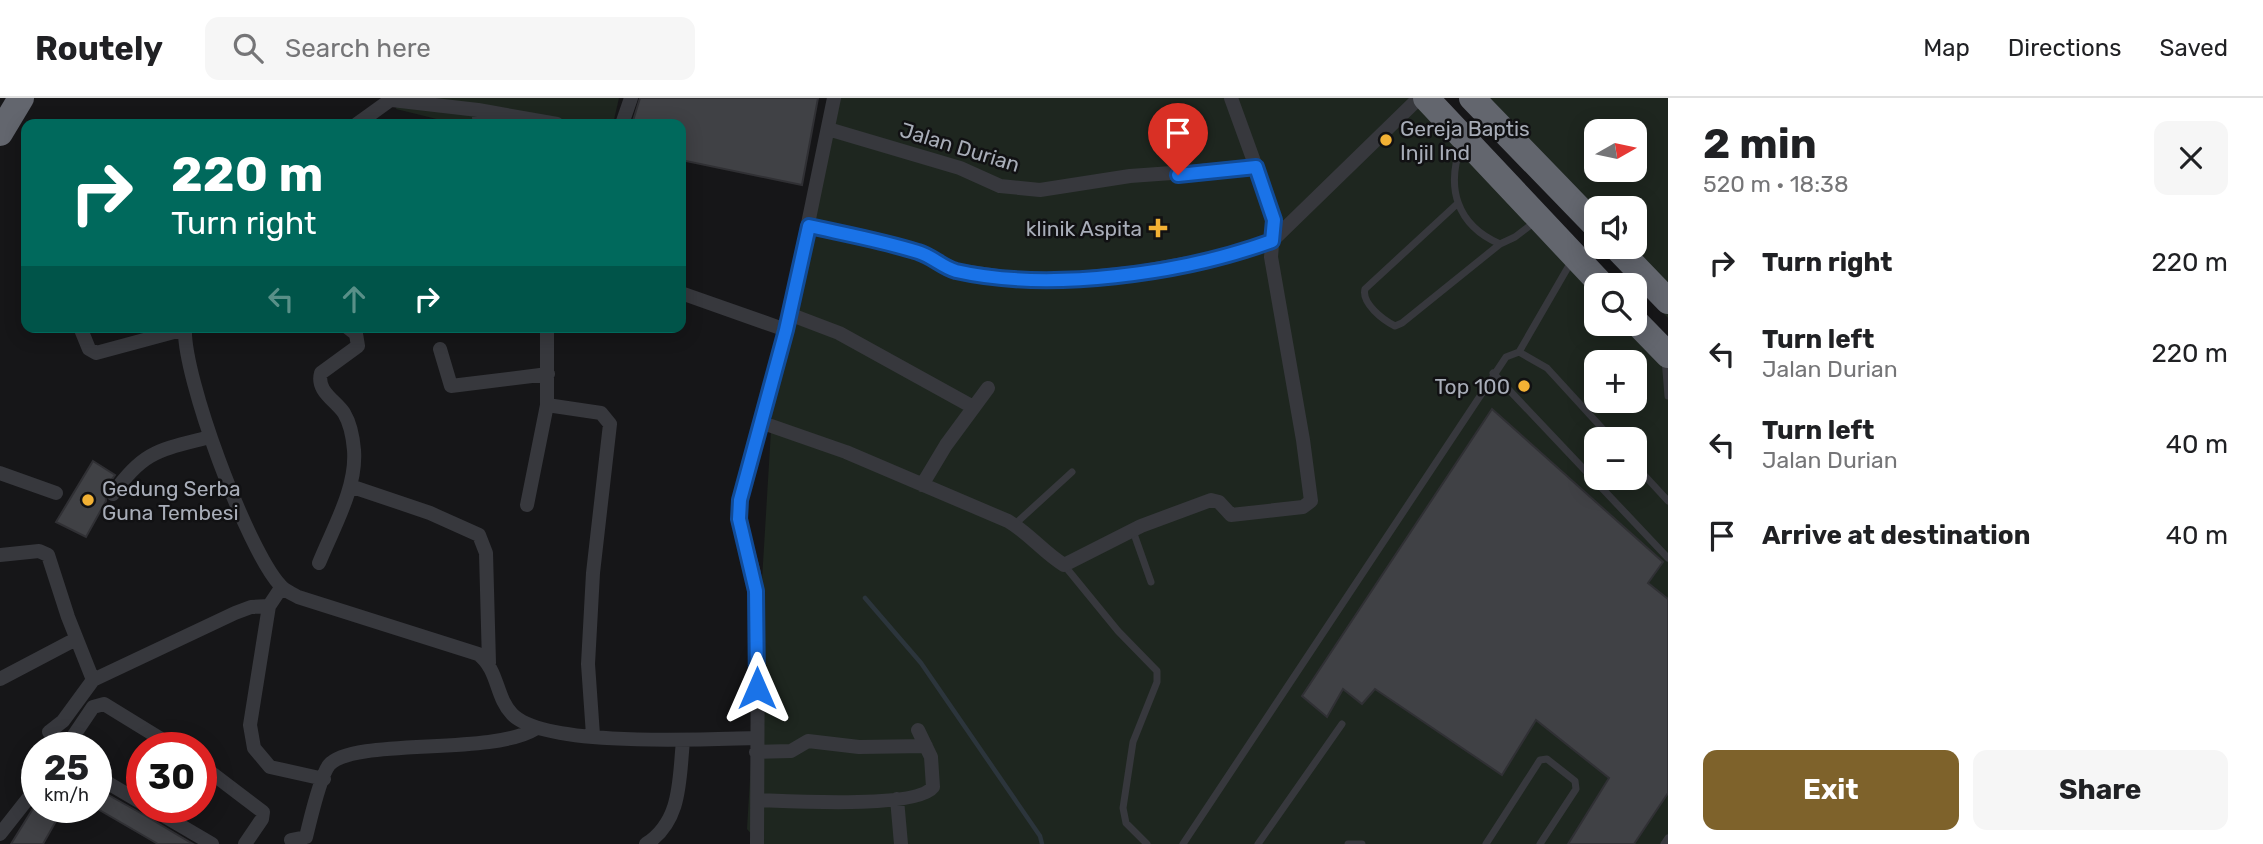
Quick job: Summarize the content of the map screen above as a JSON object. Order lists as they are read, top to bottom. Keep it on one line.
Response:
{"streets":{"street":["Jalan Durian"]},"places":{"other":["Gereja Baptis Injil Ind","Top 100","Gedung Serba Guna Tembesi"],"health":["klinik Aspita"]},"north":"right","page":{"header":"Routely","search":"Search here","nav":["Map","Directions","Saved"],"heading":["2 min","520 m · 18:38"],"map_buttons":["+","−"],"turn":["220 m","Turn right"],"list":[{"name":"Turn right","value":"220 m"},{"name":"Turn left","note":"Jalan Durian","value":"220 m"},{"name":"Turn left","note":"Jalan Durian","value":"40 m"},{"name":"Arrive at destination","value":"40 m"}],"speed":"25 km/h","limit":"30","buttons":["Exit","Share"]}}
